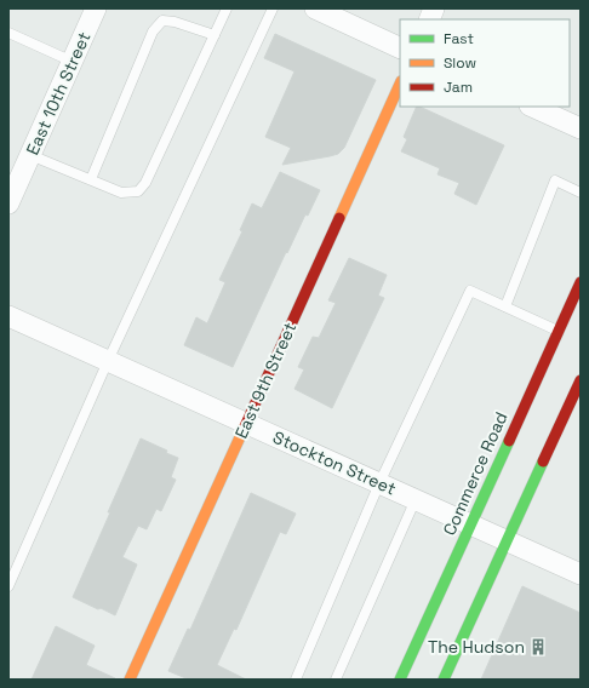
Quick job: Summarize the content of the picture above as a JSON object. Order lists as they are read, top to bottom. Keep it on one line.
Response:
{"streets":{"main road":["East 9th Street","Commerce Road"],"street":["East 10th Street","Stockton Street"]},"crossings":[["East 9th Street","Stockton Street"],["Stockton Street","Commerce Road"]],"places":{"building":["The Hudson"]},"legend":["Fast","Slow","Jam"]}
